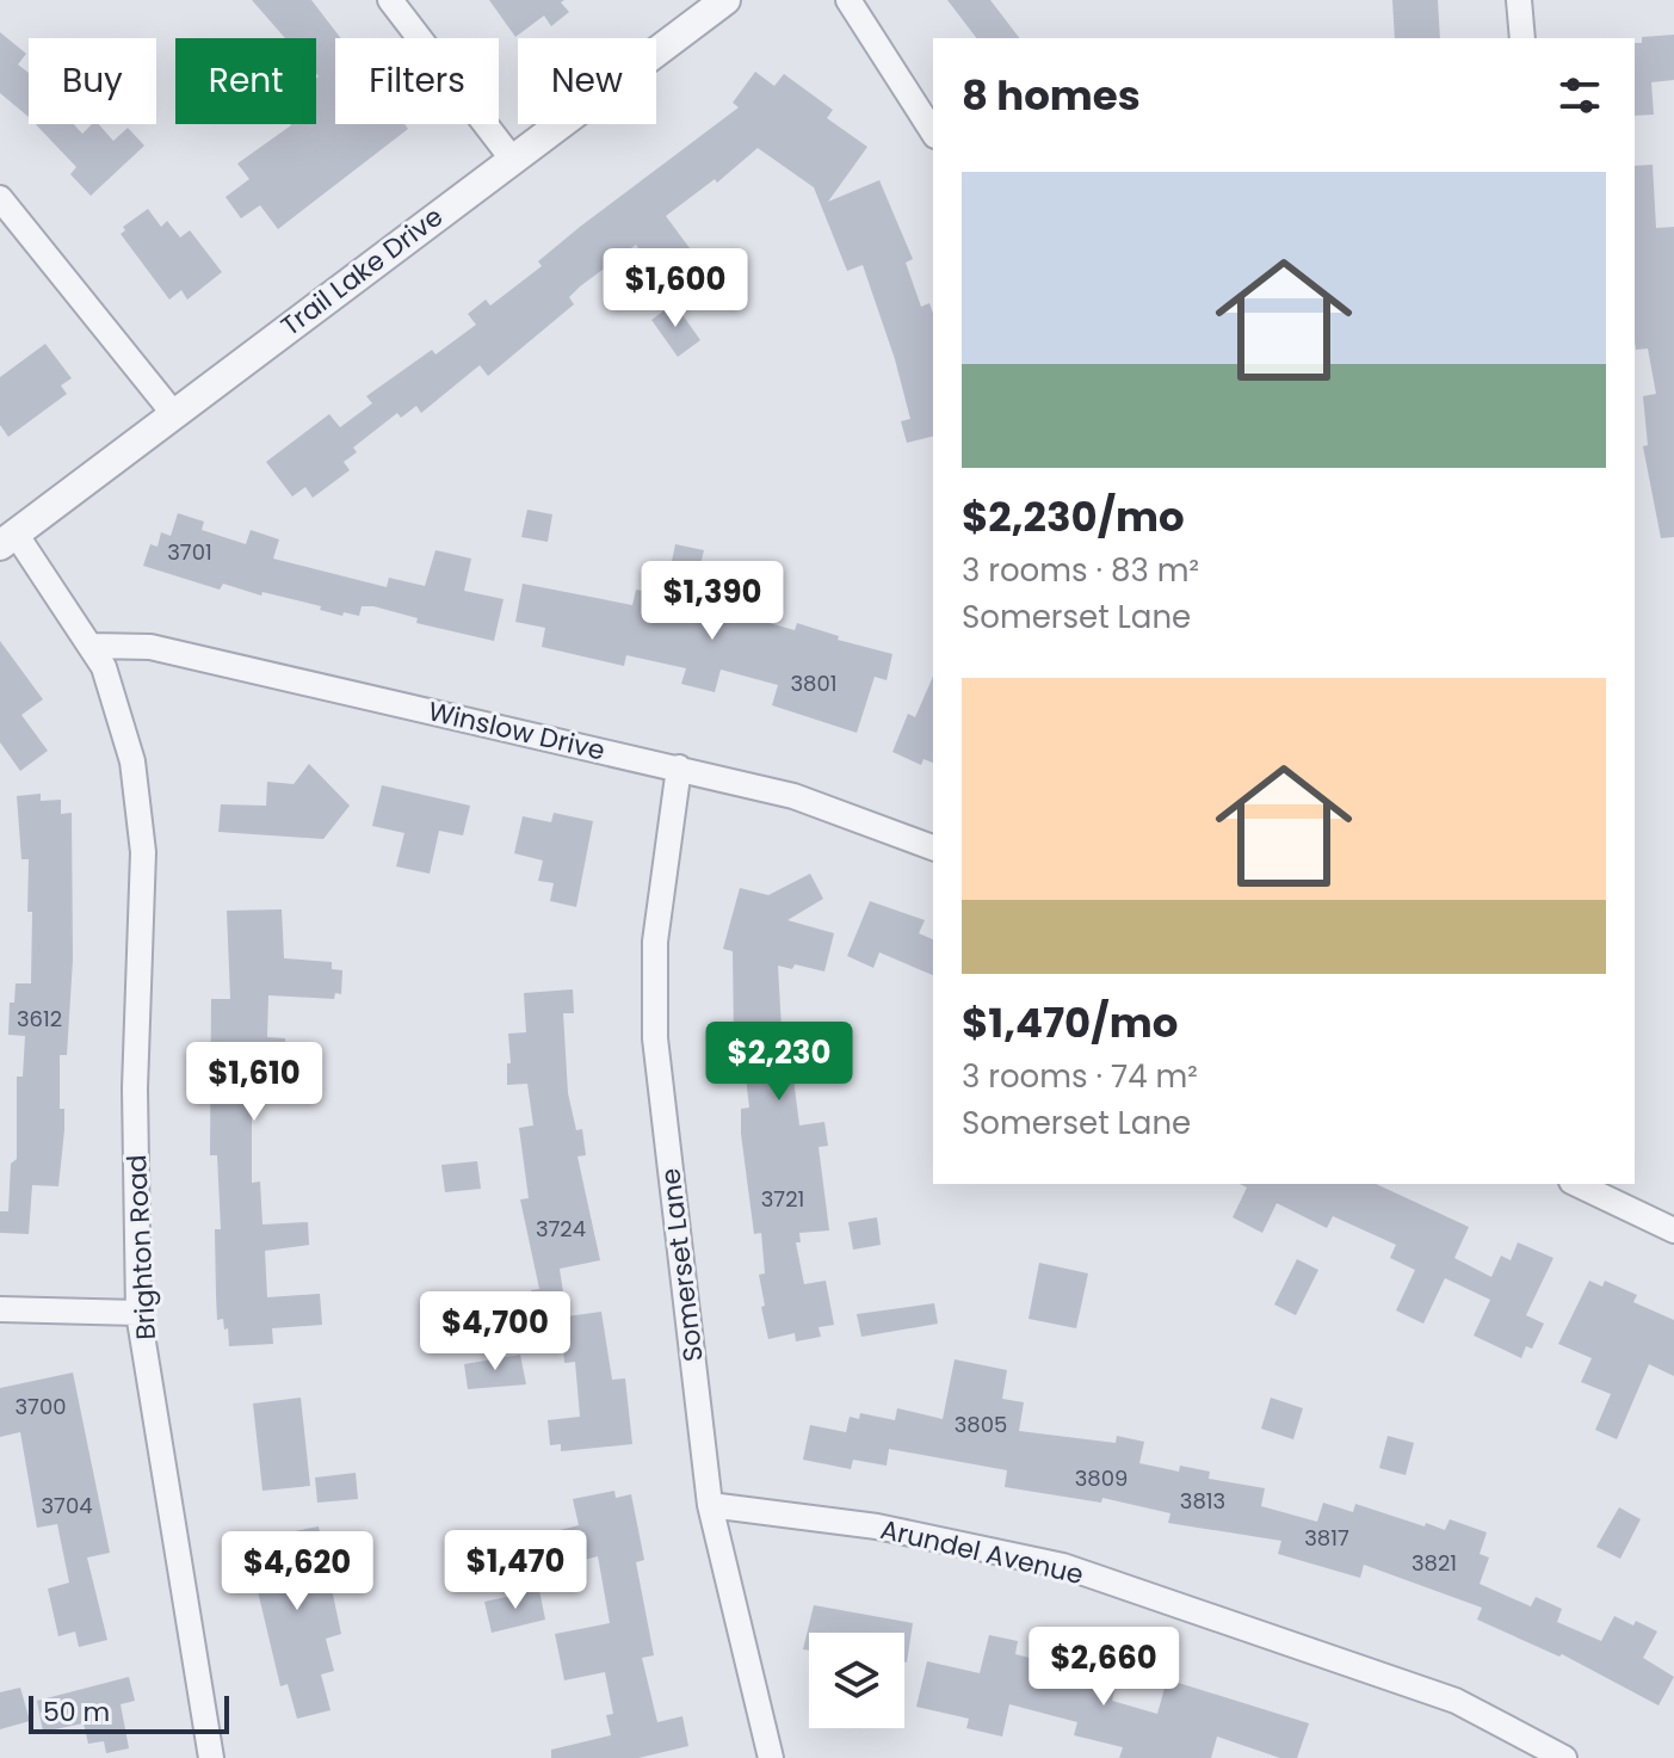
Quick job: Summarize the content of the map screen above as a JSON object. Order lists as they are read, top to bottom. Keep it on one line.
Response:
{"streets":{"street":["Trail Lake Drive","Winslow Drive","Brighton Road","Somerset Lane","Arundel Avenue"]},"crossings":[["Trail Lake Drive","Brighton Road"],["Winslow Drive","Brighton Road"],["Winslow Drive","Somerset Lane"],["Somerset Lane","Arundel Avenue"]],"house_numbers":["3701","3801","3612","3721","3724","3700","3805","3809","3813","3704","3817","3821"],"scale_bar":"50 m","page":{"chip":["Buy","Rent","Filters","New"],"heading":"8 homes","list":[{"name":"$2,230/mo","note":"3 rooms · 83 m² · Somerset Lane"},{"name":"$1,470/mo","note":"3 rooms · 74 m² · Somerset Lane"}],"price":["$1,600","$1,390","$2,230","$1,610","$4,700","$1,470","$4,620","$2,660"],"scale":"50 m"}}
